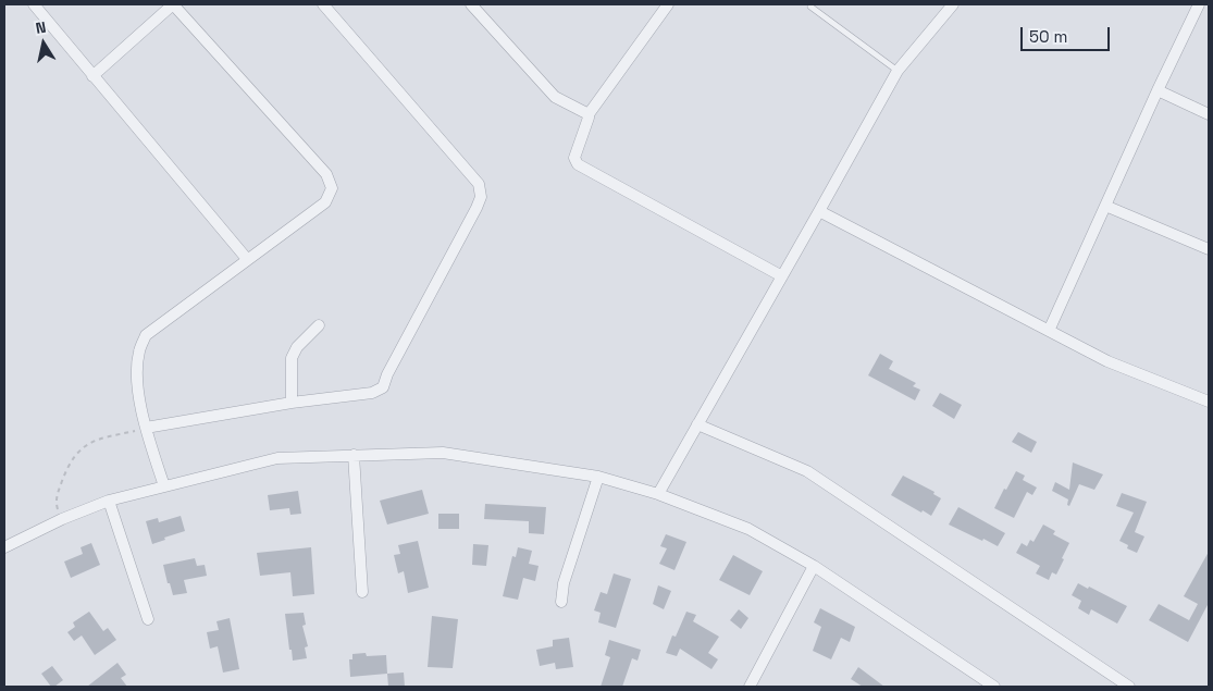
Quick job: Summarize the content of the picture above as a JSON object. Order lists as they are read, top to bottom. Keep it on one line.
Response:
{"scale_bar":"50 m","north":"top"}
